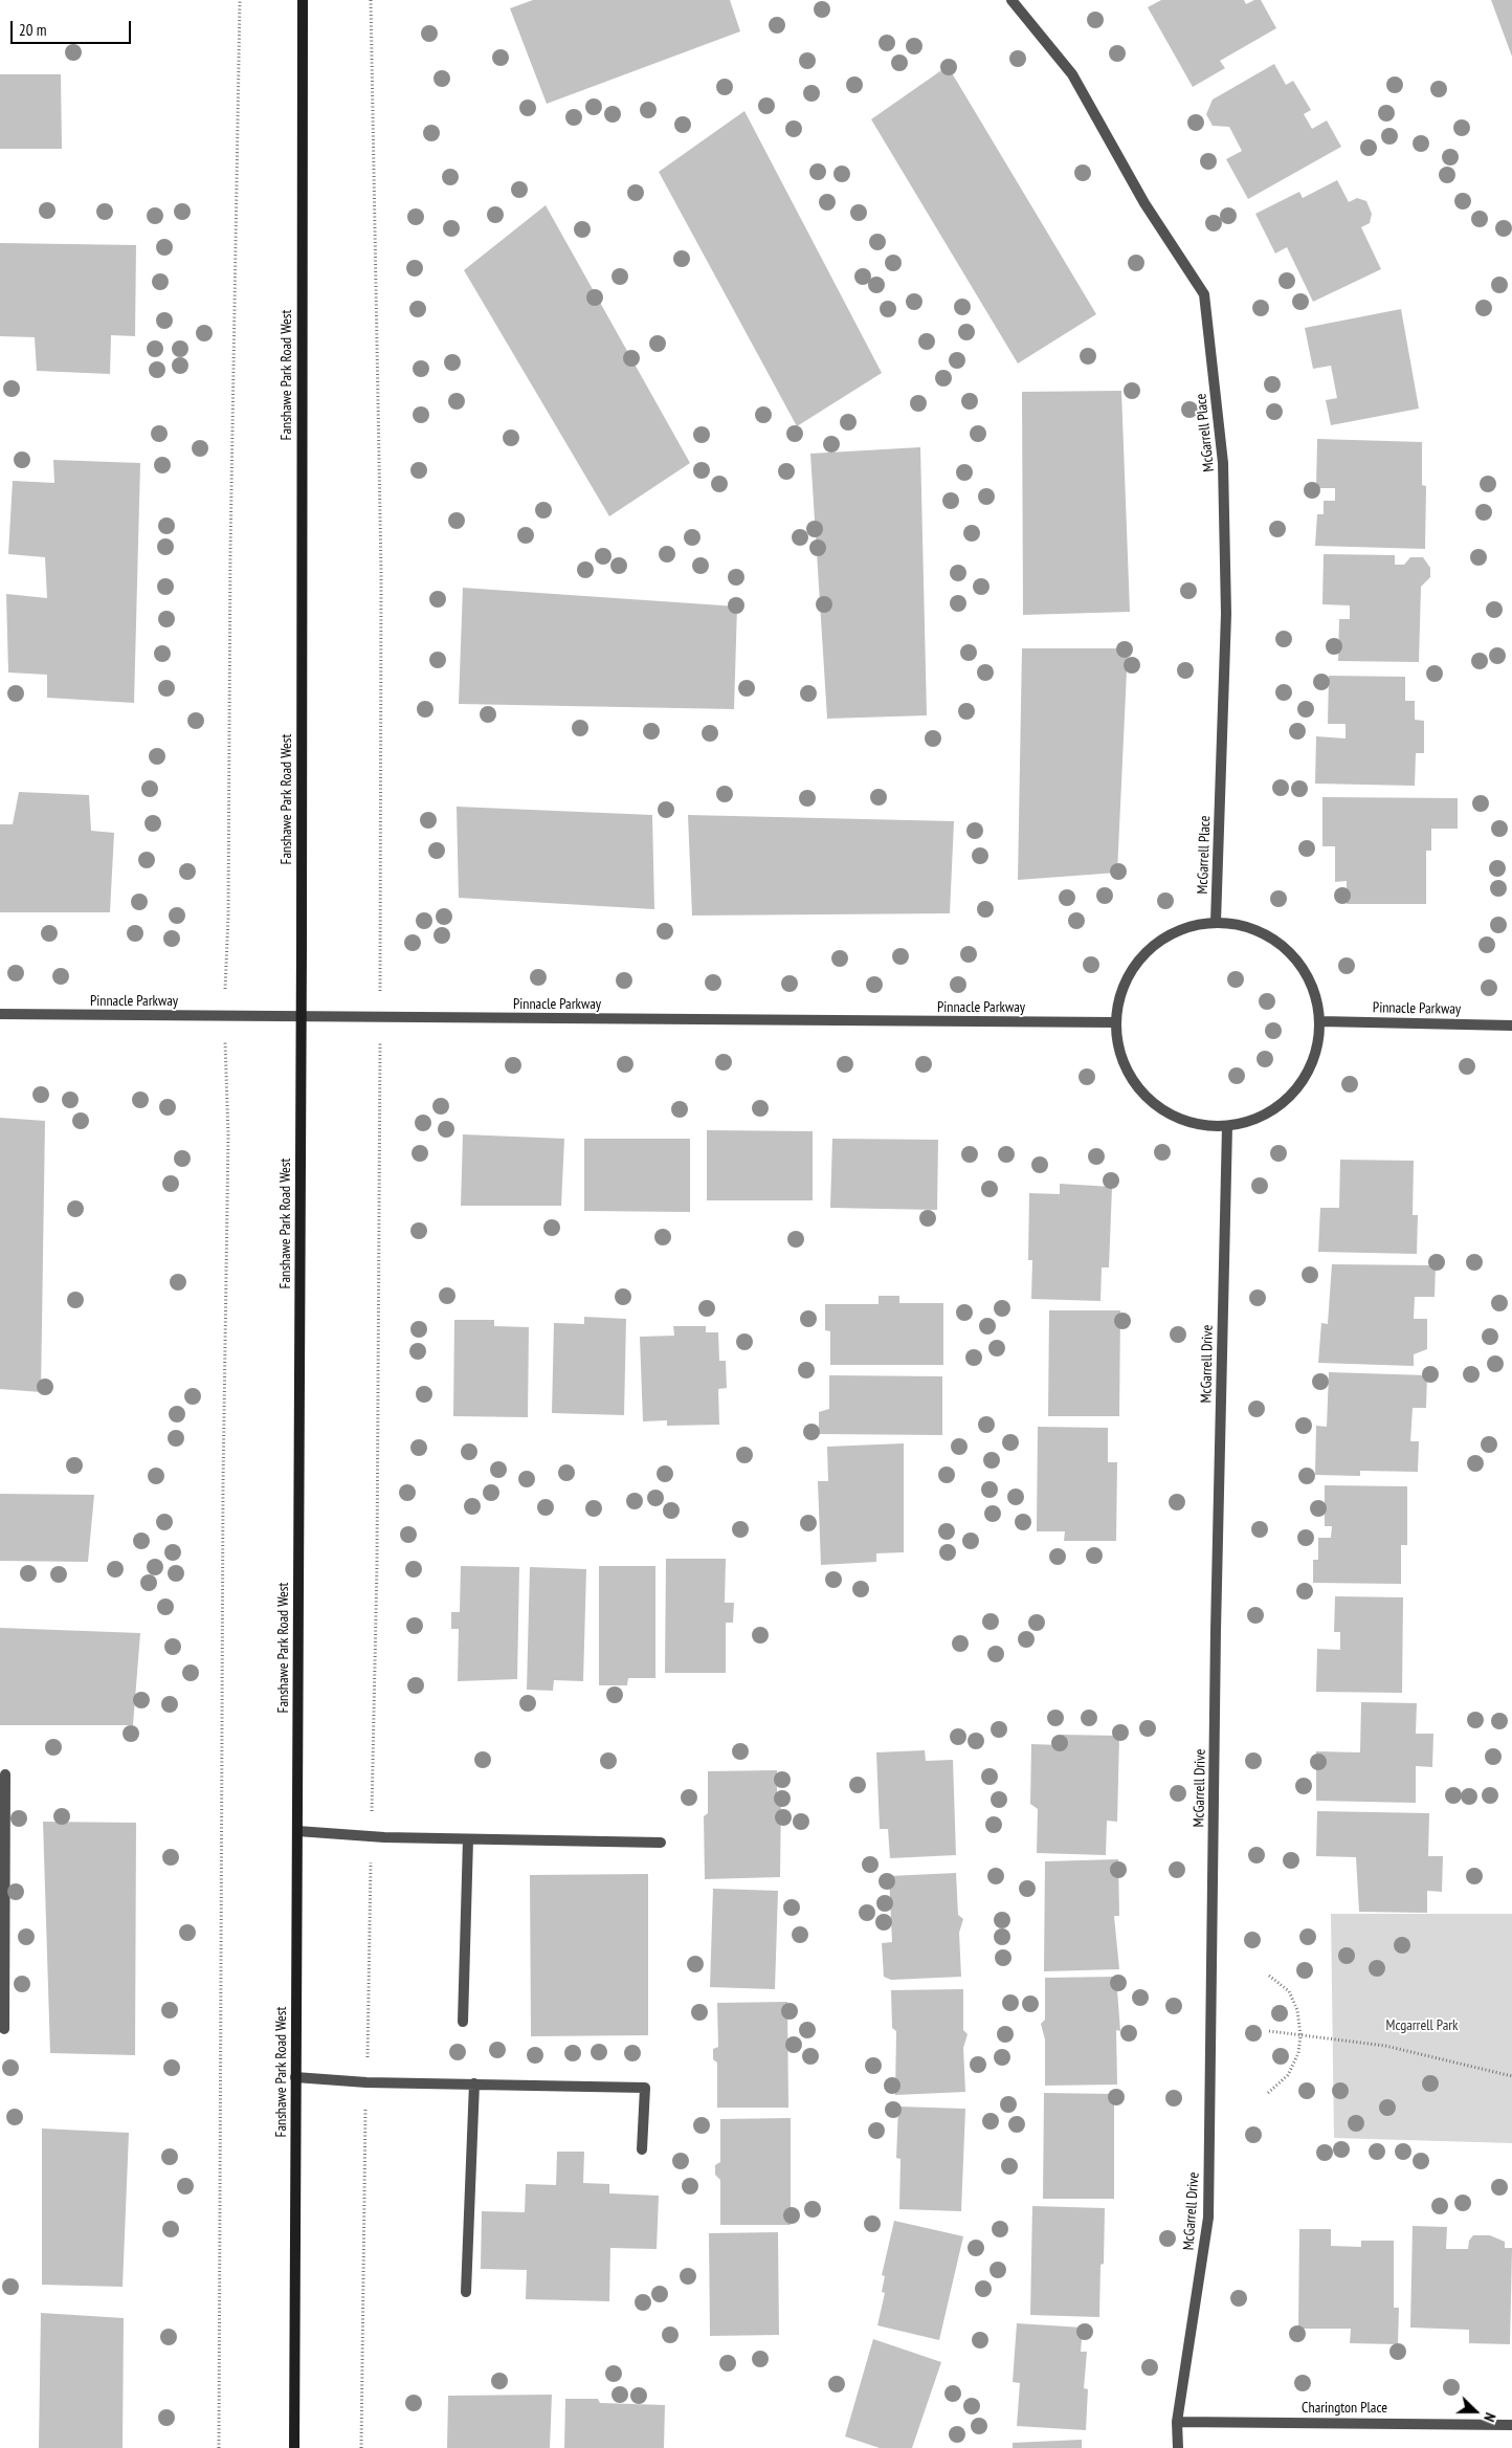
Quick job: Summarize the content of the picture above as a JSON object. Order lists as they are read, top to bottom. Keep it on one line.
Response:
{"streets":{"main road":["Fanshawe Park Road West"],"street":["McGarrell Place","Pinnacle Parkway","McGarrell Drive","Charington Place"]},"crossings":[["Fanshawe Park Road West","Pinnacle Parkway"],["McGarrell Drive","Charington Place"]],"parks":["Mcgarrell Park"],"scale_bar":"20 m","north":"right"}
